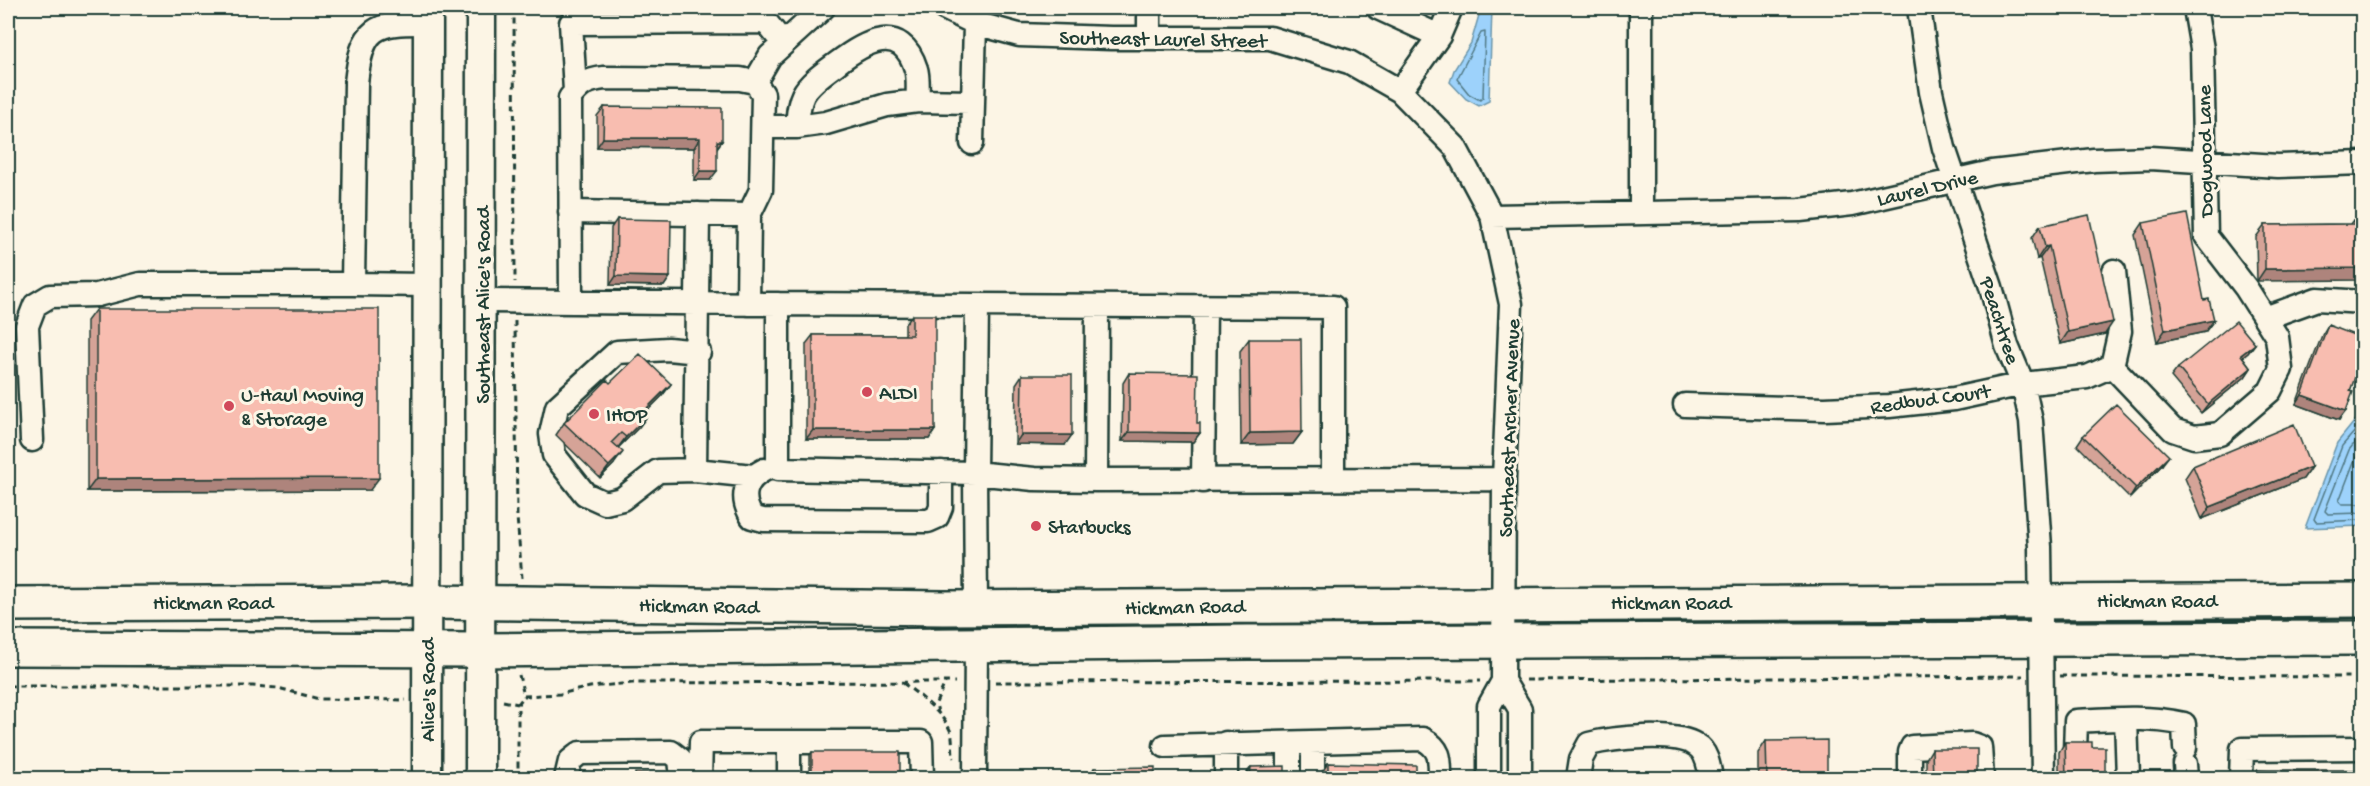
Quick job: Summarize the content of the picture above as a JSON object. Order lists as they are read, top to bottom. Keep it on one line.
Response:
{"streets":{"highway":["Hickman Road"],"main road":["Southeast Alice's Road","Alice's Road"],"street":["Southeast Laurel Street","Dogwood Lane","Laurel Drive","Peachtree","Redbud Court","Southeast Archer Avenue"]},"crossings":[["Southeast Laurel Street","Laurel Drive"],["Southeast Laurel Street","Southeast Archer Avenue"],["Dogwood Lane","Laurel Drive"],["Dogwood Lane","Redbud Court"],["Laurel Drive","Peachtree"],["Laurel Drive","Southeast Archer Avenue"],["Southeast Alice's Road","Hickman Road"],["Peachtree","Redbud Court"],["Peachtree","Hickman Road"],["Southeast Archer Avenue","Hickman Road"],["Hickman Road","Alice's Road"]],"places":["ALDI","U-Haul Moving & Storage","IHOP","Starbucks"]}
